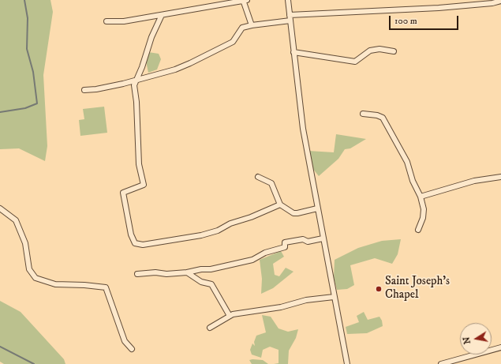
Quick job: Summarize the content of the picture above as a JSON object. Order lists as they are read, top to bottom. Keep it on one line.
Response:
{"places":["Saint Joseph's Chapel"],"scale_bar":"100 m","north":"left"}
